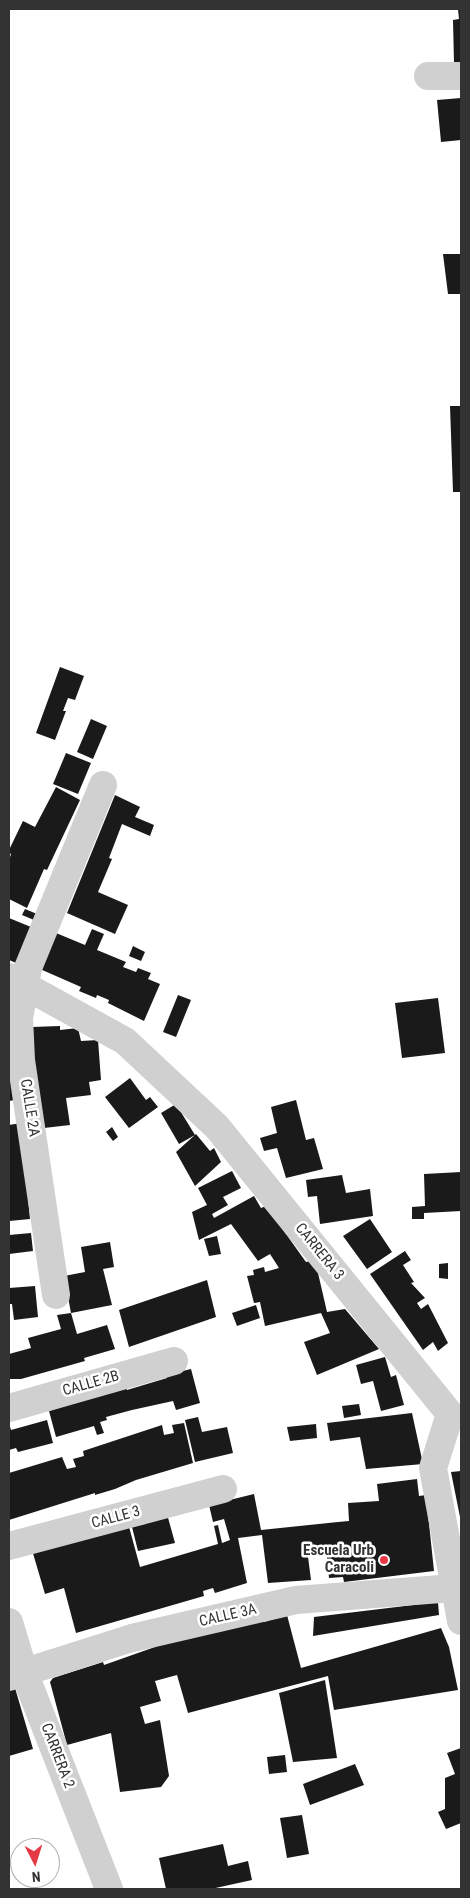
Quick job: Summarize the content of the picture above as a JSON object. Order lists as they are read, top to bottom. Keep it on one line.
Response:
{"streets":{"street":["CALLE 2A","CARRERA 3","CALLE 2B","CALLE 3","CALLE 3A","CARRERA 2"]},"crossings":[["CALLE 2A","CARRERA 3"],["CARRERA 3","CALLE 3A"],["CALLE 3A","CARRERA 2"]],"places":["Escuela Urb Caracoli"],"north":"bottom"}
